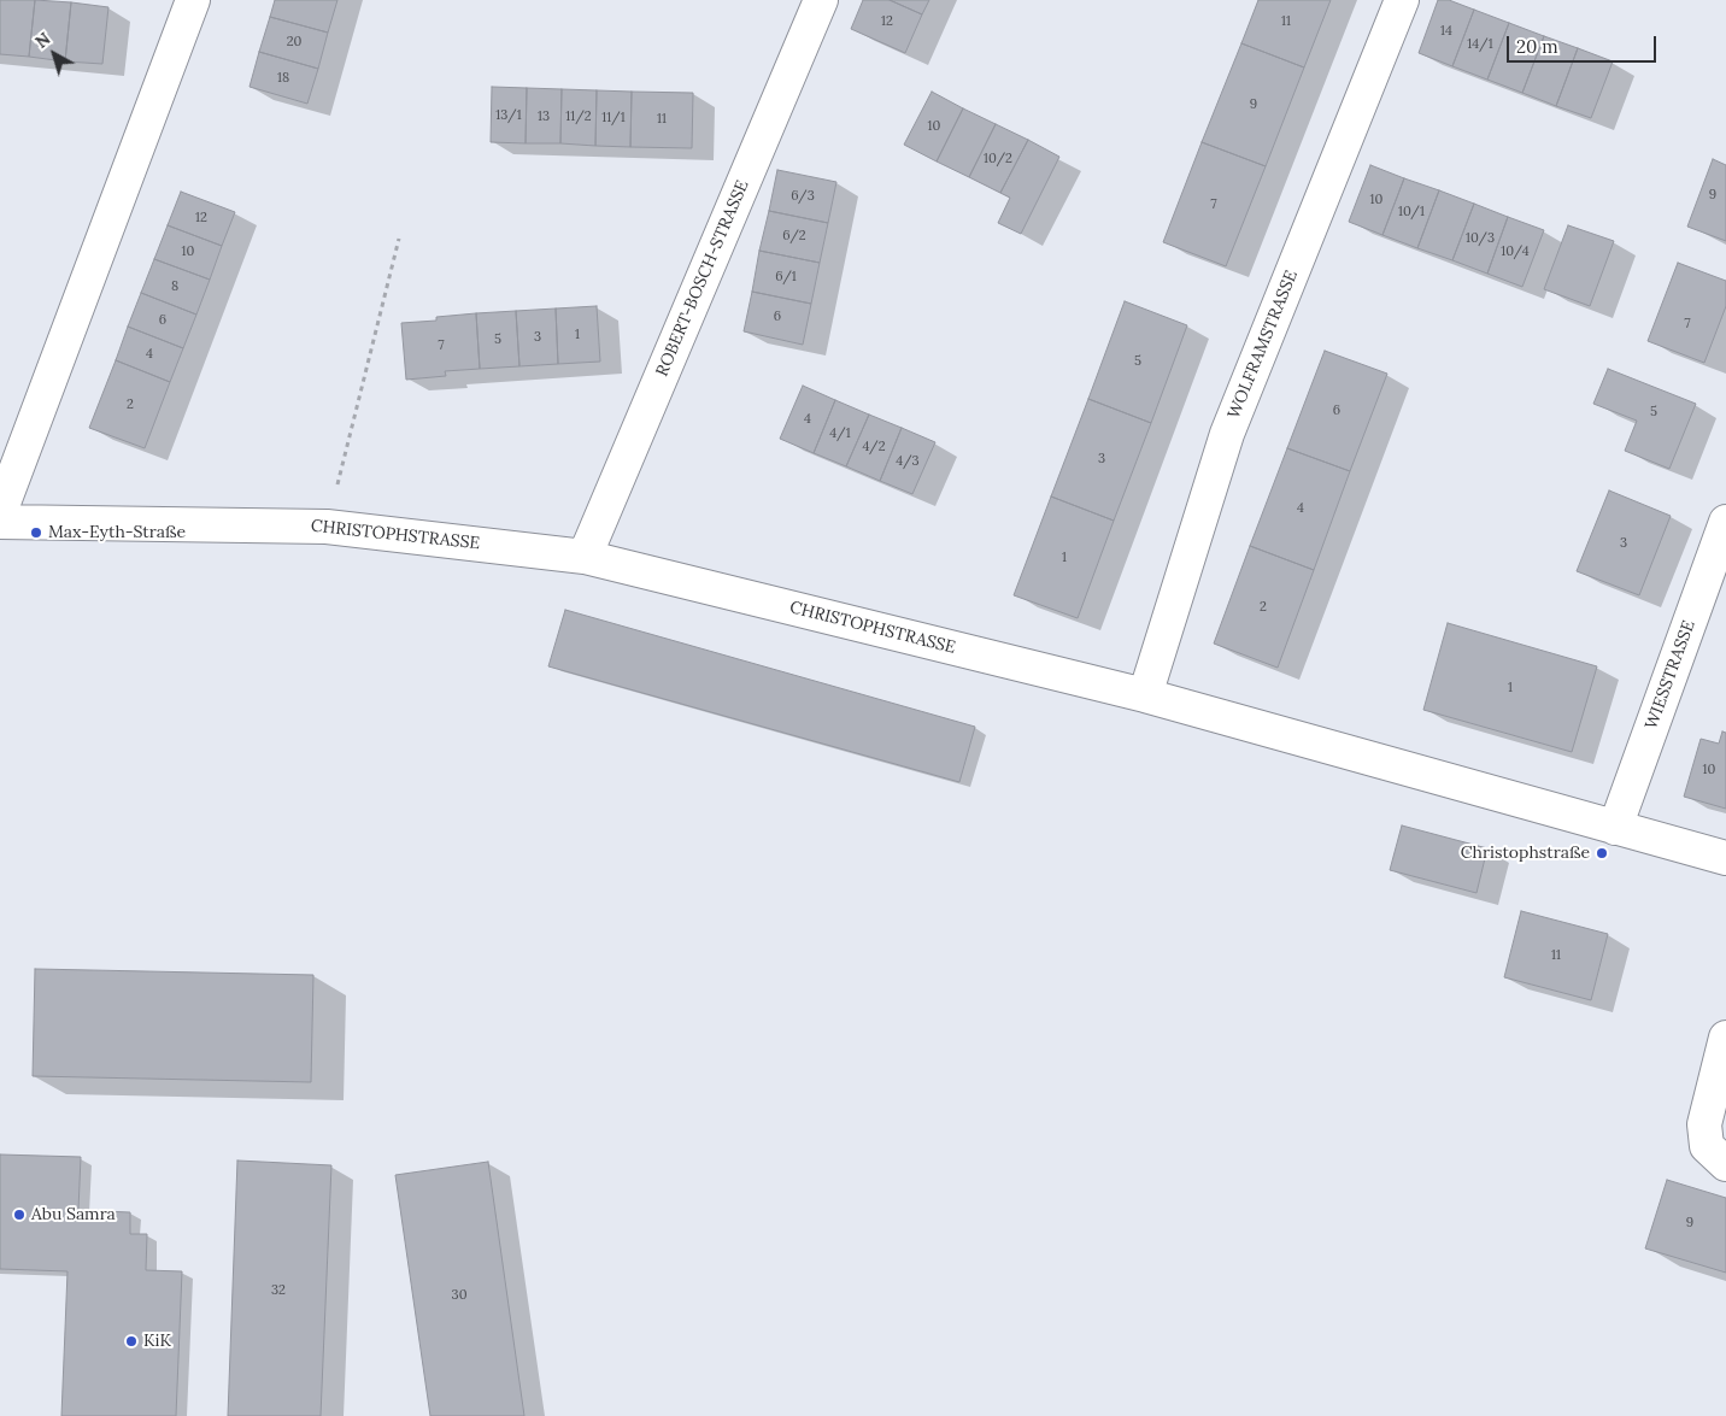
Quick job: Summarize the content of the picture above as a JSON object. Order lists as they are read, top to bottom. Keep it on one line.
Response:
{"streets":{"street":["ROBERT-BOSCH-STRASSE","WOLFRAMSTRASSE","CHRISTOPHSTRASSE","WIESSTRASSE"]},"crossings":[["ROBERT-BOSCH-STRASSE","CHRISTOPHSTRASSE"],["WOLFRAMSTRASSE","CHRISTOPHSTRASSE"],["CHRISTOPHSTRASSE","WIESSTRASSE"]],"places":["Max-Eyth-Straße","Christophstraße","Abu Samra","KiK"],"house_numbers":["12","11","14","20","14/1","18","9","13/1","13","11/2","11/1","11","10","10/2","9","6/3","10","7","10/1","12","6/2","10/3","10","10/4","6/1","8","6","6","7","1","3","5","7","4","5","2","6","5","4","4/1","4/2","3","4/3","4","3","1","2","1","10","11","9","32","30"],"scale_bar":"20 m","north":"top left"}
